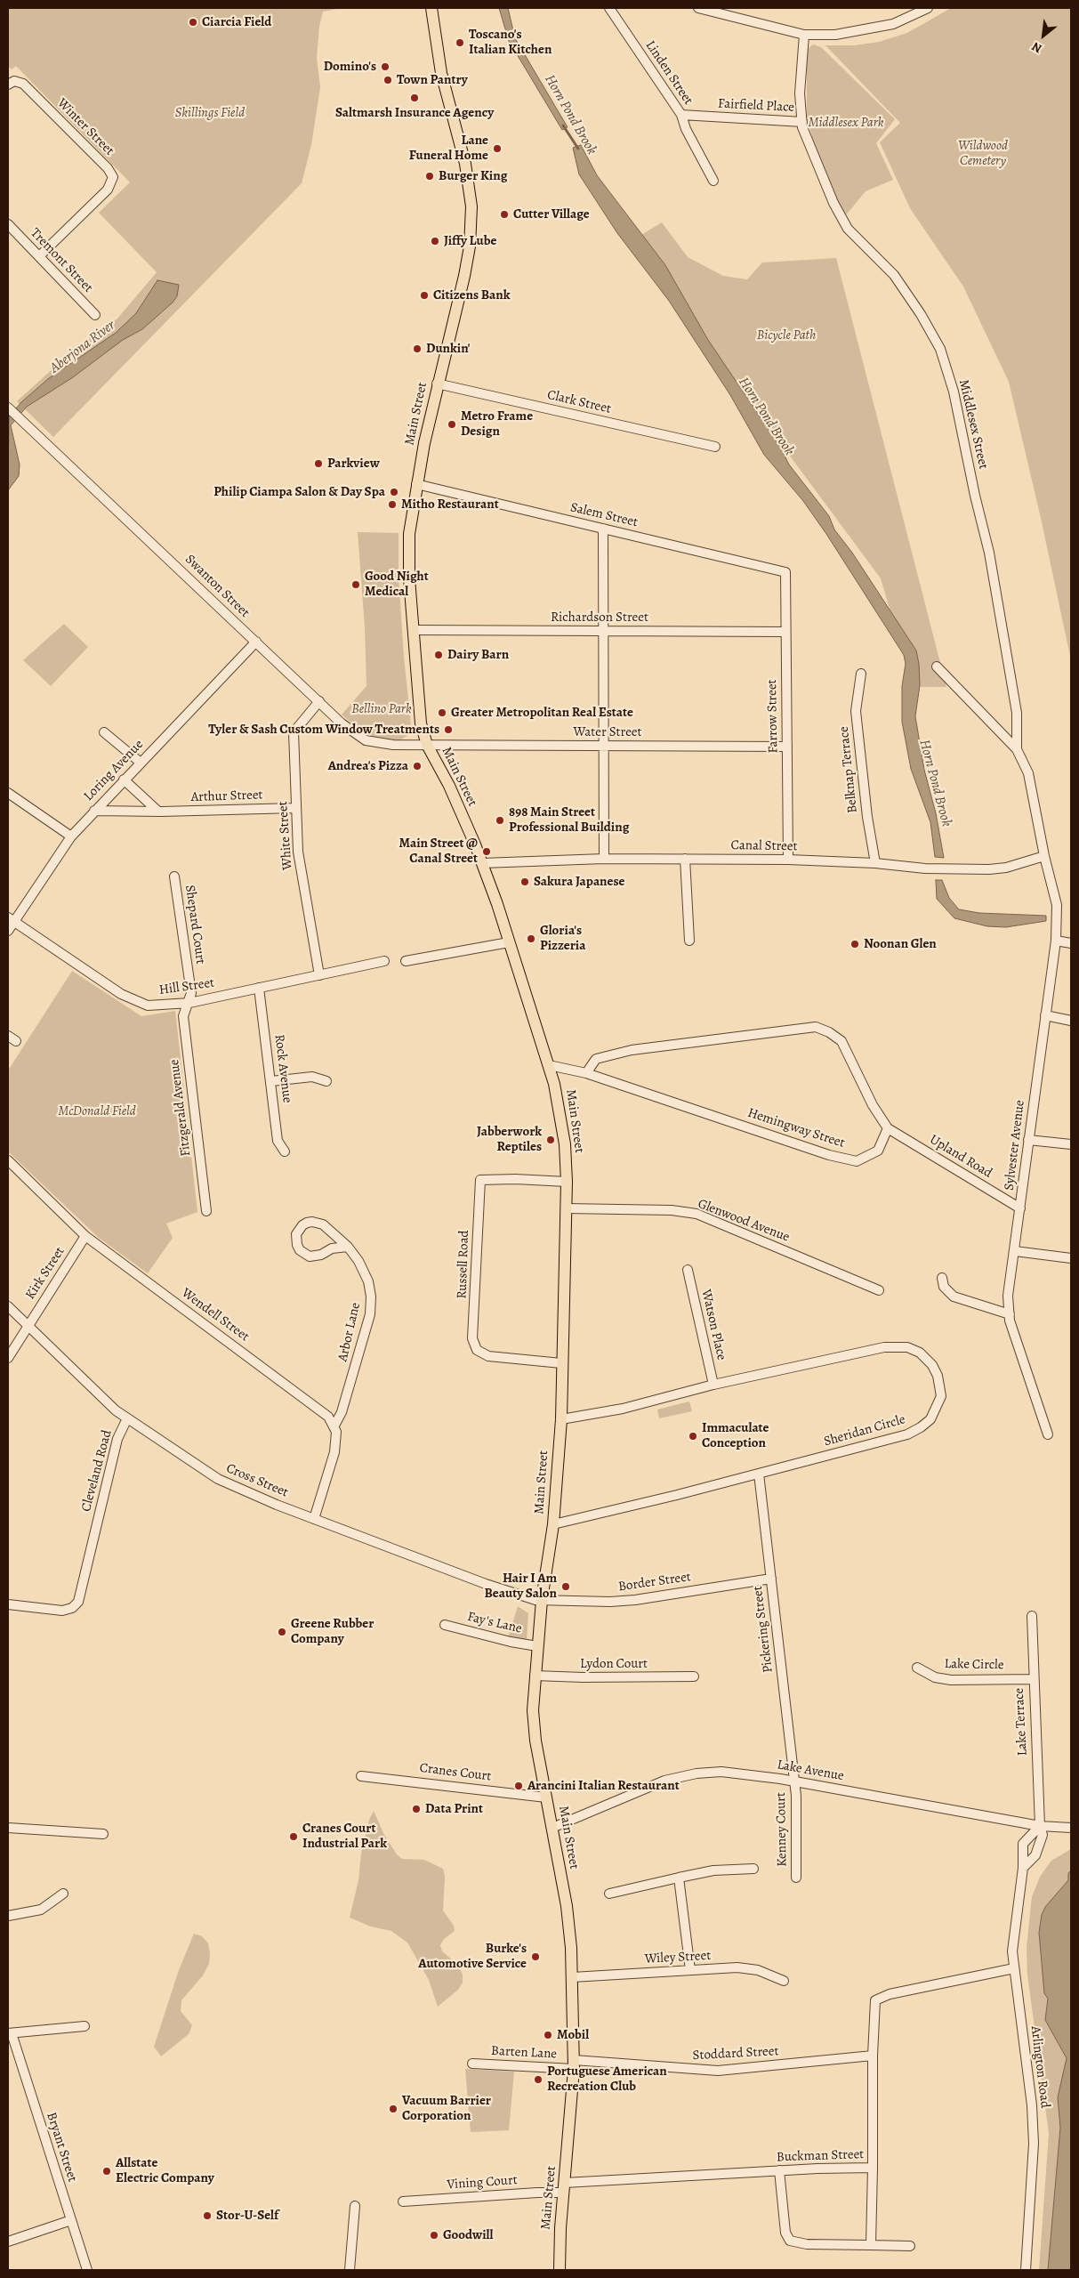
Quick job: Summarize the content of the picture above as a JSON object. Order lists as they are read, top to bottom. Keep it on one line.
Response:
{"streets":{"main road":["Main Street"],"street":["Linden Street","Fairfield Place","Winter Street","Tremont Street","Clark Street","Middlesex Street","Salem Street","Swanton Street","Richardson Street","Farrow Street","Water Street","Belknap Terrace","Loring Avenue","Arthur Street","White Street","Canal Street","Shepard Court","Hill Street","Rock Avenue","Fitzgerald Avenue","Hemingway Street","Sylvester Avenue","Upland Road","Glenwood Avenue","Russell Road","Kirk Street","Wendell Street","Watson Place","Arbor Lane","Sheridan Circle","Cleveland Road","Cross Street","Border Street","Fay's Lane","Pickering Street","Lydon Court","Lake Circle","Lake Terrace","Lake Avenue","Cranes Court","Kenney Court","Wiley Street","Barten Lane","Stoddard Street","Arlington Road","Bryant Street","Buckman Street","Vining Court"]},"crossings":[["Linden Street","Fairfield Place"],["Fairfield Place","Middlesex Street"],["Winter Street","Tremont Street"],["Clark Street","Main Street"],["Main Street","Salem Street"],["Main Street","Swanton Street"],["Main Street","Richardson Street"],["Main Street","Water Street"],["Main Street","Canal Street"],["Main Street","Hemingway Street"],["Main Street","Glenwood Avenue"],["Main Street","Russell Road"],["Main Street","Sheridan Circle"],["Main Street","Cross Street"],["Main Street","Border Street"],["Main Street","Fay's Lane"],["Main Street","Lydon Court"],["Main Street","Lake Avenue"],["Main Street","Cranes Court"],["Main Street","Wiley Street"],["Main Street","Barten Lane"],["Main Street","Stoddard Street"],["Main Street","Buckman Street"],["Main Street","Vining Court"],["Middlesex Street","Canal Street"],["Middlesex Street","Sylvester Avenue"],["Salem Street","Farrow Street"],["Swanton Street","Water Street"],["Swanton Street","Loring Avenue"],["Swanton Street","White Street"],["Richardson Street","Farrow Street"],["Farrow Street","Water Street"],["Farrow Street","Canal Street"],["Belknap Terrace","Canal Street"],["Loring Avenue","Arthur Street"],["Loring Avenue","Hill Street"],["Arthur Street","White Street"],["White Street","Hill Street"],["Canal Street","Sylvester Avenue"],["Shepard Court","Hill Street"],["Shepard Court","Fitzgerald Avenue"],["Hill Street","Rock Avenue"],["Hill Street","Fitzgerald Avenue"],["Hemingway Street","Upland Road"],["Sylvester Avenue","Upland Road"],["Kirk Street","Wendell Street"],["Kirk Street","Cross Street"],["Wendell Street","Arbor Lane"],["Watson Place","Sheridan Circle"],["Sheridan Circle","Pickering Street"],["Cleveland Road","Cross Street"],["Cross Street","Border Street"],["Border Street","Pickering Street"],["Pickering Street","Lake Avenue"],["Pickering Street","Kenney Court"],["Lake Circle","Lake Terrace"],["Lake Terrace","Lake Avenue"],["Lake Terrace","Arlington Road"],["Lake Avenue","Kenney Court"],["Lake Avenue","Arlington Road"],["Barten Lane","Stoddard Street"],["Stoddard Street","Buckman Street"],["Arlington Road","Buckman Street"],["Buckman Street","Vining Court"]],"water":["Horn Pond Brook","Aberjona River"],"parks":["Skillings Field","Middlesex Park","Wildwood Cemetery","Bicycle Path","Bellino Park","McDonald Field"],"places":["Ciarcia Field","Toscano's Italian Kitchen","Domino's","Town Pantry","Saltmarsh Insurance Agency","Lane Funeral Home","Burger King","Cutter Village","Jiffy Lube","Citizens Bank","Dunkin'","Metro Frame Design","Parkview","Philip Ciampa Salon & Day Spa","Mitho Restaurant","Good Night Medical","Dairy Barn","Greater Metropolitan Real Estate","Tyler & Sash Custom Window Treatments","Andrea's Pizza","898 Main Street Professional Building","Main Street @ Canal Street","Sakura Japanese","Gloria's Pizzeria","Noonan Glen","Jabberwork Reptiles","Immaculate Conception","Hair I Am Beauty Salon","Greene Rubber Company","Arancini Italian Restaurant","Data Print","Cranes Court Industrial Park","Burke's Automotive Service","Mobil","Portuguese American Recreation Club","Vacuum Barrier Corporation","Allstate Electric Company","Stor-U-Self","Goodwill"],"north":"bottom left"}
